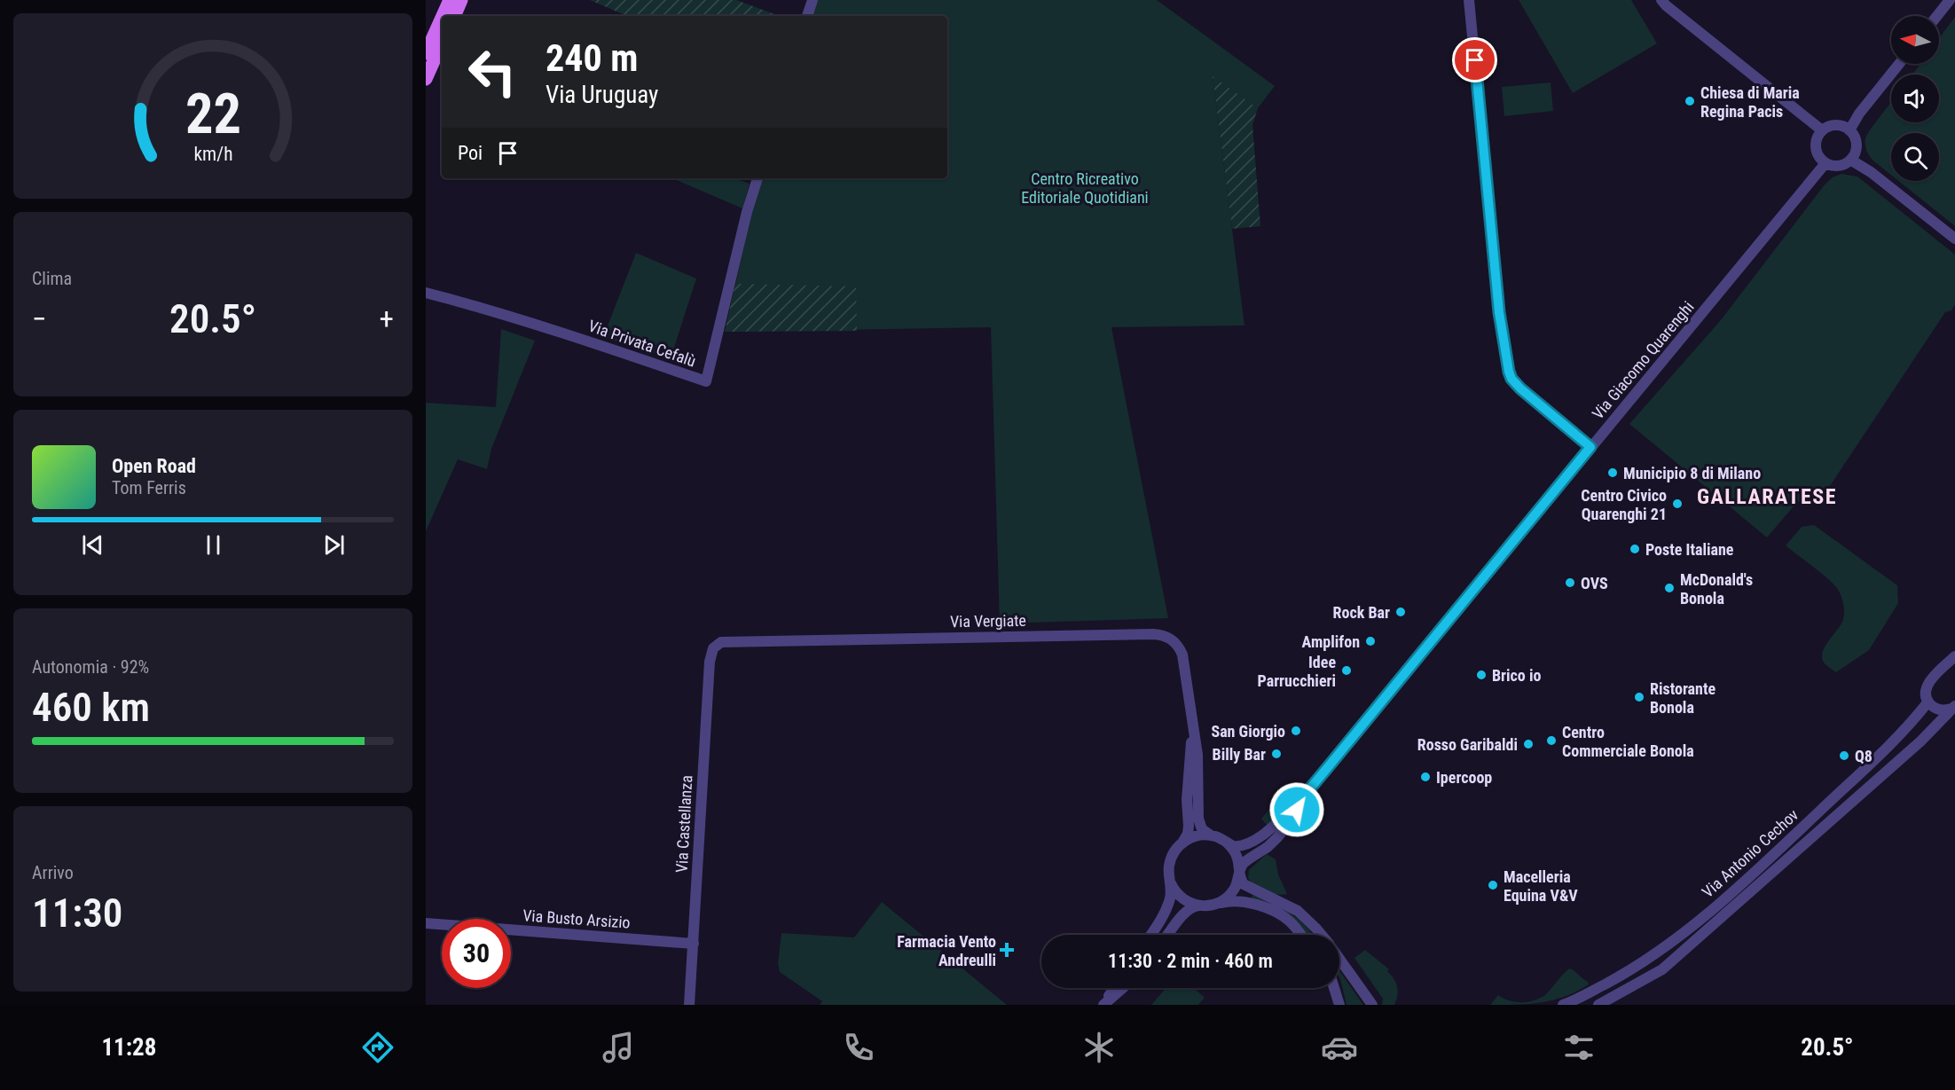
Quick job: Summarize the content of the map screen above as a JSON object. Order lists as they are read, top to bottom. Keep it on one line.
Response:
{"streets":{"street":["Via Privata Cefalù","Via Giacomo Quarenghi","Via Vergiate","Via Castellanza","Via Antonio Cechov","Via Busto Arsizio"]},"crossings":[["Via Giacomo Quarenghi","Via Vergiate"],["Via Vergiate","Via Castellanza"],["Via Castellanza","Via Busto Arsizio"]],"districts":["GALLARATESE"],"parks":["Centro Ricreativo Editoriale Quotidiani"],"places":{"other":["Chiesa di Maria Regina Pacis","Municipio 8 di Milano","Centro Civico Quarenghi 21","Poste Italiane","OVS","McDonald's Bonola","Rock Bar","Amplifon","Idee Parrucchieri","Brico io","Ristorante Bonola","San Giorgio","Centro Commerciale Bonola","Rosso Garibaldi","Billy Bar","Q8","Ipercoop","Macelleria Equina V&V"],"health":["Farmacia Vento Andreulli"]},"north":"left","page":{"turn":["240 m","Via Uruguay"],"then":"Poi","tile":["Clima",["Autonomia · 92%","460 km"],["Arrivo","11:30"]],"heat":["−","20.5°","+"],"song":["Open Road","Tom Ferris"],"limit":"30","trip":"11:30 · 2 min · 460 m","tabs":["11:28","20.5°"],"gauge":["22","km/h"]}}
